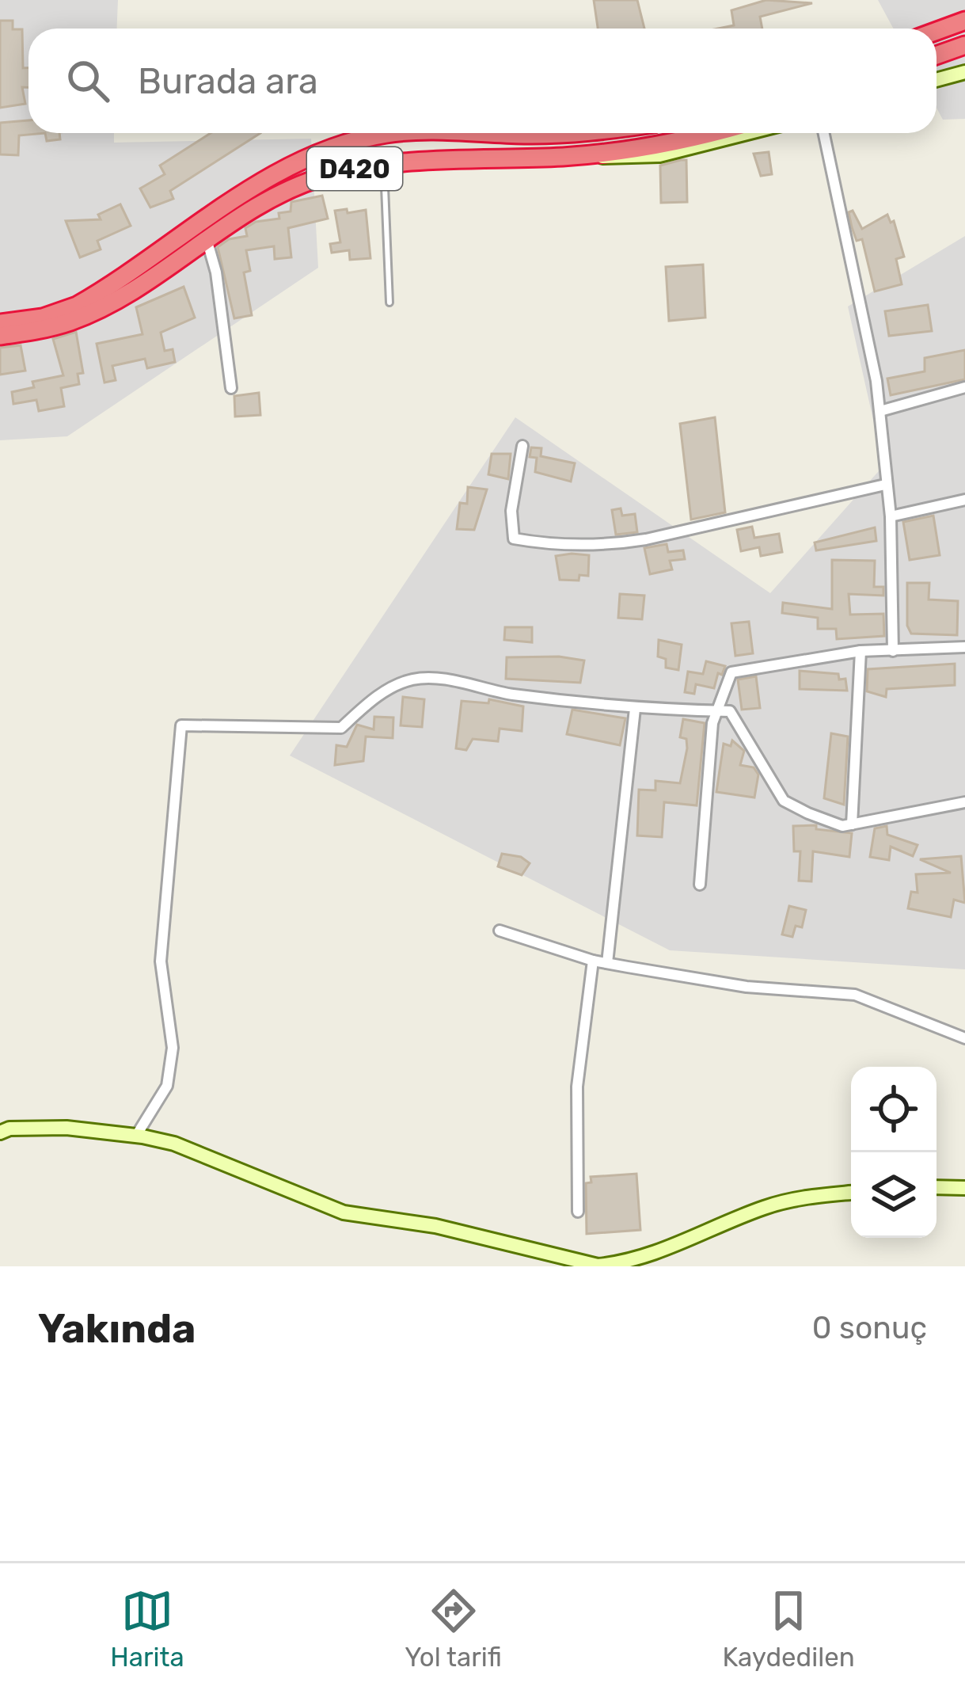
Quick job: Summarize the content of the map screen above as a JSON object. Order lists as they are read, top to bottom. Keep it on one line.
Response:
{"streets":{"highway":["D420"]},"page":{"search":"Burada ara","heading":["Yakında","0 sonuç"],"nav":["Harita","Yol tarifi","Kaydedilen"]}}
